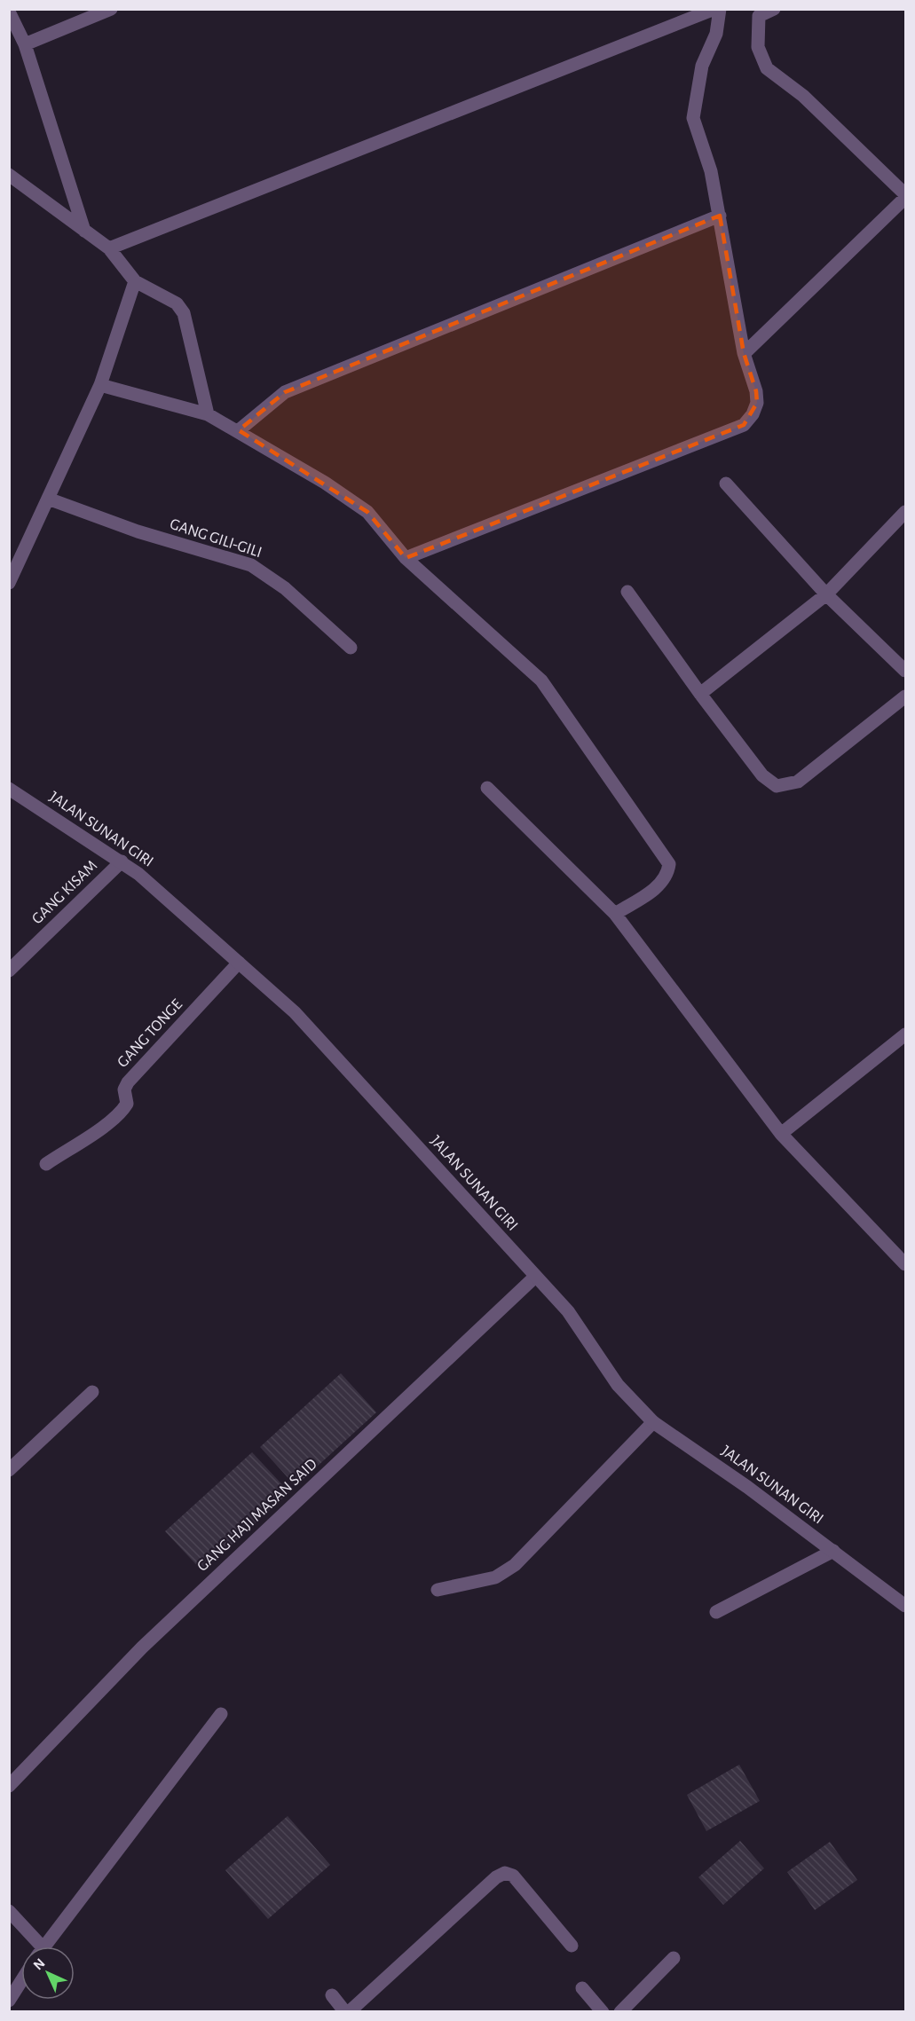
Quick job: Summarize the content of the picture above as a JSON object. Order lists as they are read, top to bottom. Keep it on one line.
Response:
{"streets":{"street":["GANG GILI-GILI","JALAN SUNAN GIRI","GANG KISAM","GANG TONGE","GANG HAJI MASAN SAID"]},"crossings":[["JALAN SUNAN GIRI","GANG KISAM"],["JALAN SUNAN GIRI","GANG TONGE"],["JALAN SUNAN GIRI","GANG HAJI MASAN SAID"]],"north":"top left"}
